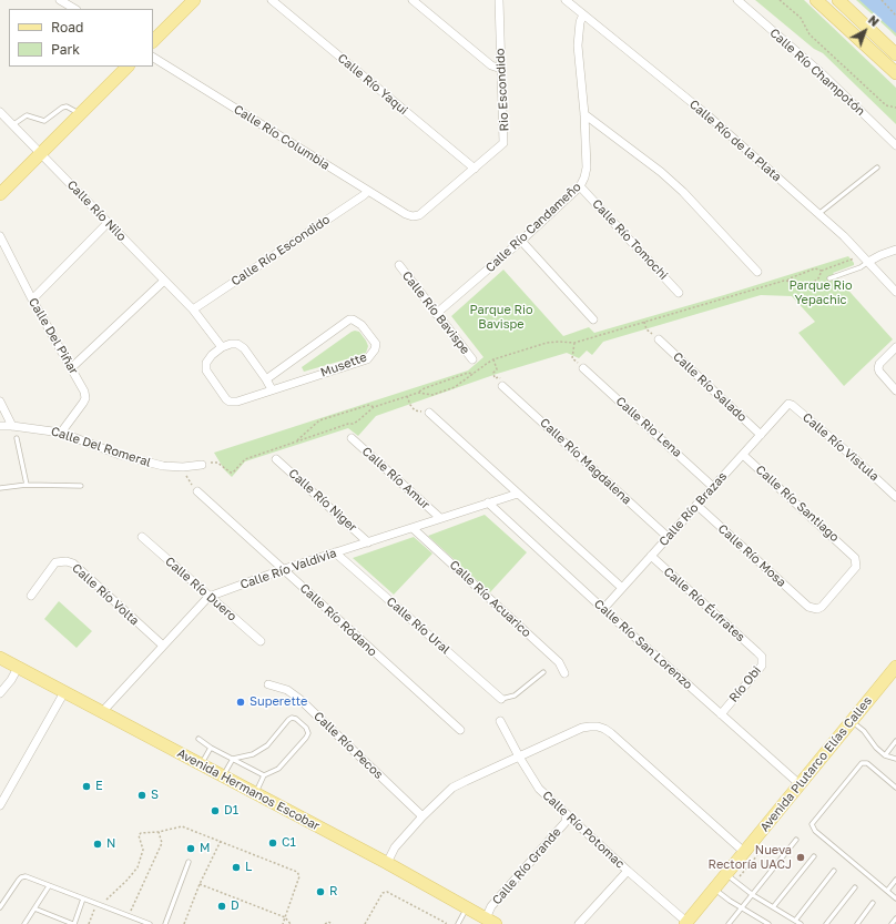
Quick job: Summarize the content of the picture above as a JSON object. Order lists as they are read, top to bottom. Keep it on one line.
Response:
{"streets":{"main road":["Avenida Plutarco Elías Calles","Avenida Hermanos Escobar"],"street":["Calle Río Champotón","Calle Río Yaqui","Rio Escondido","Calle Río Columbia","Calle Río de la Plata","Calle Río Nilo","Calle Río Candameño","Calle Río Tomochi","Calle Río Escondido","Calle Río Bavispe","Calle Del Piñar","Musette","Calle Río Salado","Calle Rio Lena","Calle Del Romeral","Calle Río Vistula","Calle Río Magdalena","Calle Río Amur","Calle Río Niger","Calle Río Santiago","Calle Río Brazas","Calle Río Mosa","Calle Río Valdivia","Calle Río Duero","Calle Río Volta","Calle Río Acuarico","Calle Río Éufrates","Calle Río Ródano","Calle Río Ural","Calle Río San Lorenzo","Río Obi","Calle Río Pecos","Calle Río Potomac","Calle Río Grande"]},"crossings":[["Calle Río Yaqui","Rio Escondido"],["Rio Escondido","Calle Río Columbia"],["Calle Río Columbia","Calle Río Escondido"],["Calle Río de la Plata","Calle Río Candameño"],["Calle Río Nilo","Calle Río Escondido"],["Calle Río Candameño","Calle Río Tomochi"],["Calle Río Candameño","Calle Río Bavispe"],["Calle Del Piñar","Calle Del Romeral"],["Calle Río Salado","Calle Río Brazas"],["Calle Rio Lena","Calle Río Brazas"],["Calle Río Vistula","Calle Río Brazas"],["Calle Río Magdalena","Calle Río Brazas"],["Calle Río Amur","Calle Río Valdivia"],["Calle Río Niger","Calle Río Valdivia"],["Calle Río Santiago","Calle Río Brazas"],["Calle Río Santiago","Calle Río Mosa"],["Calle Río Brazas","Calle Río Mosa"],["Calle Río Brazas","Calle Río Éufrates"],["Calle Río Brazas","Calle Río San Lorenzo"],["Calle Río Valdivia","Calle Río Duero"],["Calle Río Valdivia","Calle Río Volta"],["Calle Río Valdivia","Calle Río Acuarico"],["Calle Río Valdivia","Calle Río Ródano"],["Calle Río Valdivia","Calle Río Ural"],["Calle Río Valdivia","Calle Río San Lorenzo"],["Calle Río Valdivia","Avenida Hermanos Escobar"],["Calle Río Éufrates","Río Obi"],["Calle Río San Lorenzo","Río Obi"],["Calle Río San Lorenzo","Avenida Plutarco Elías Calles"],["Avenida Plutarco Elías Calles","Calle Río Potomac"],["Avenida Hermanos Escobar","Calle Río Grande"],["Calle Río Potomac","Calle Río Grande"]],"parks":["Parque Rio Yepachic","Parque Rio Bavispe"],"places":["Superette","E","S","D1","C1","N","M","Nueva Rectoría UACJ","L","R","D"],"legend":["Road","Park"],"north":"top right"}
